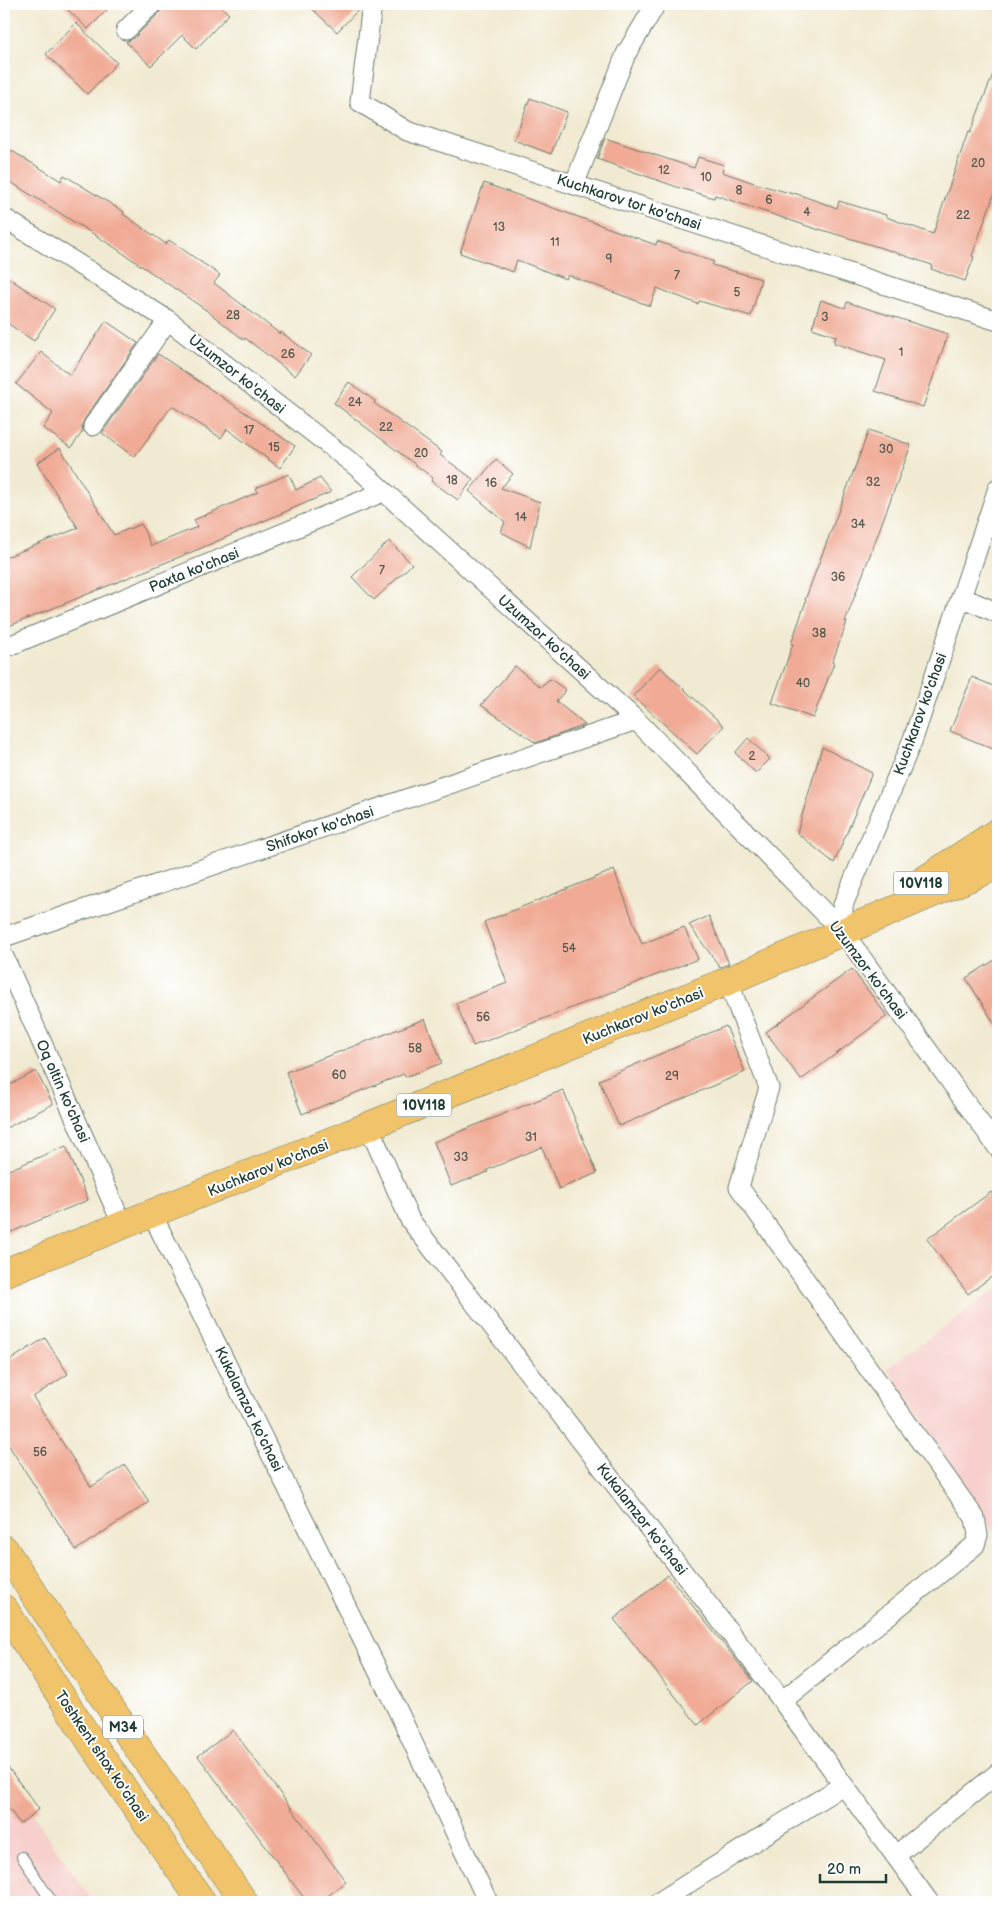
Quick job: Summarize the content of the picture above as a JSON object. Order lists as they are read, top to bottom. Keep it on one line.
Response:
{"streets":{"main road":["Kuchkarov ko'chasi","10V118","M34","Toshkent shox ko'chasi"],"street":["Kuchkarov tor ko'chasi","Uzumzor ko'chasi","Paxta ko'chasi","Shifokor ko'chasi","Oq oltin ko'chasi","Kukalamzor ko'chasi"]},"crossings":[["Uzumzor ko'chasi","Paxta ko'chasi"],["Uzumzor ko'chasi","Kuchkarov ko'chasi"],["Uzumzor ko'chasi","Shifokor ko'chasi"],["Uzumzor ko'chasi","10V118"],["Kuchkarov ko'chasi","10V118"],["Kuchkarov ko'chasi","Oq oltin ko'chasi"],["Kuchkarov ko'chasi","Kukalamzor ko'chasi"]],"house_numbers":["20","12","10","8","6","4","22","13","11","9","7","5","28","3","1","26","24","22","17","15","30","20","18","32","16","14","34","7","36","38","40","2","54","56","58","60","29","31","33","56"],"scale_bar":"20 m"}
